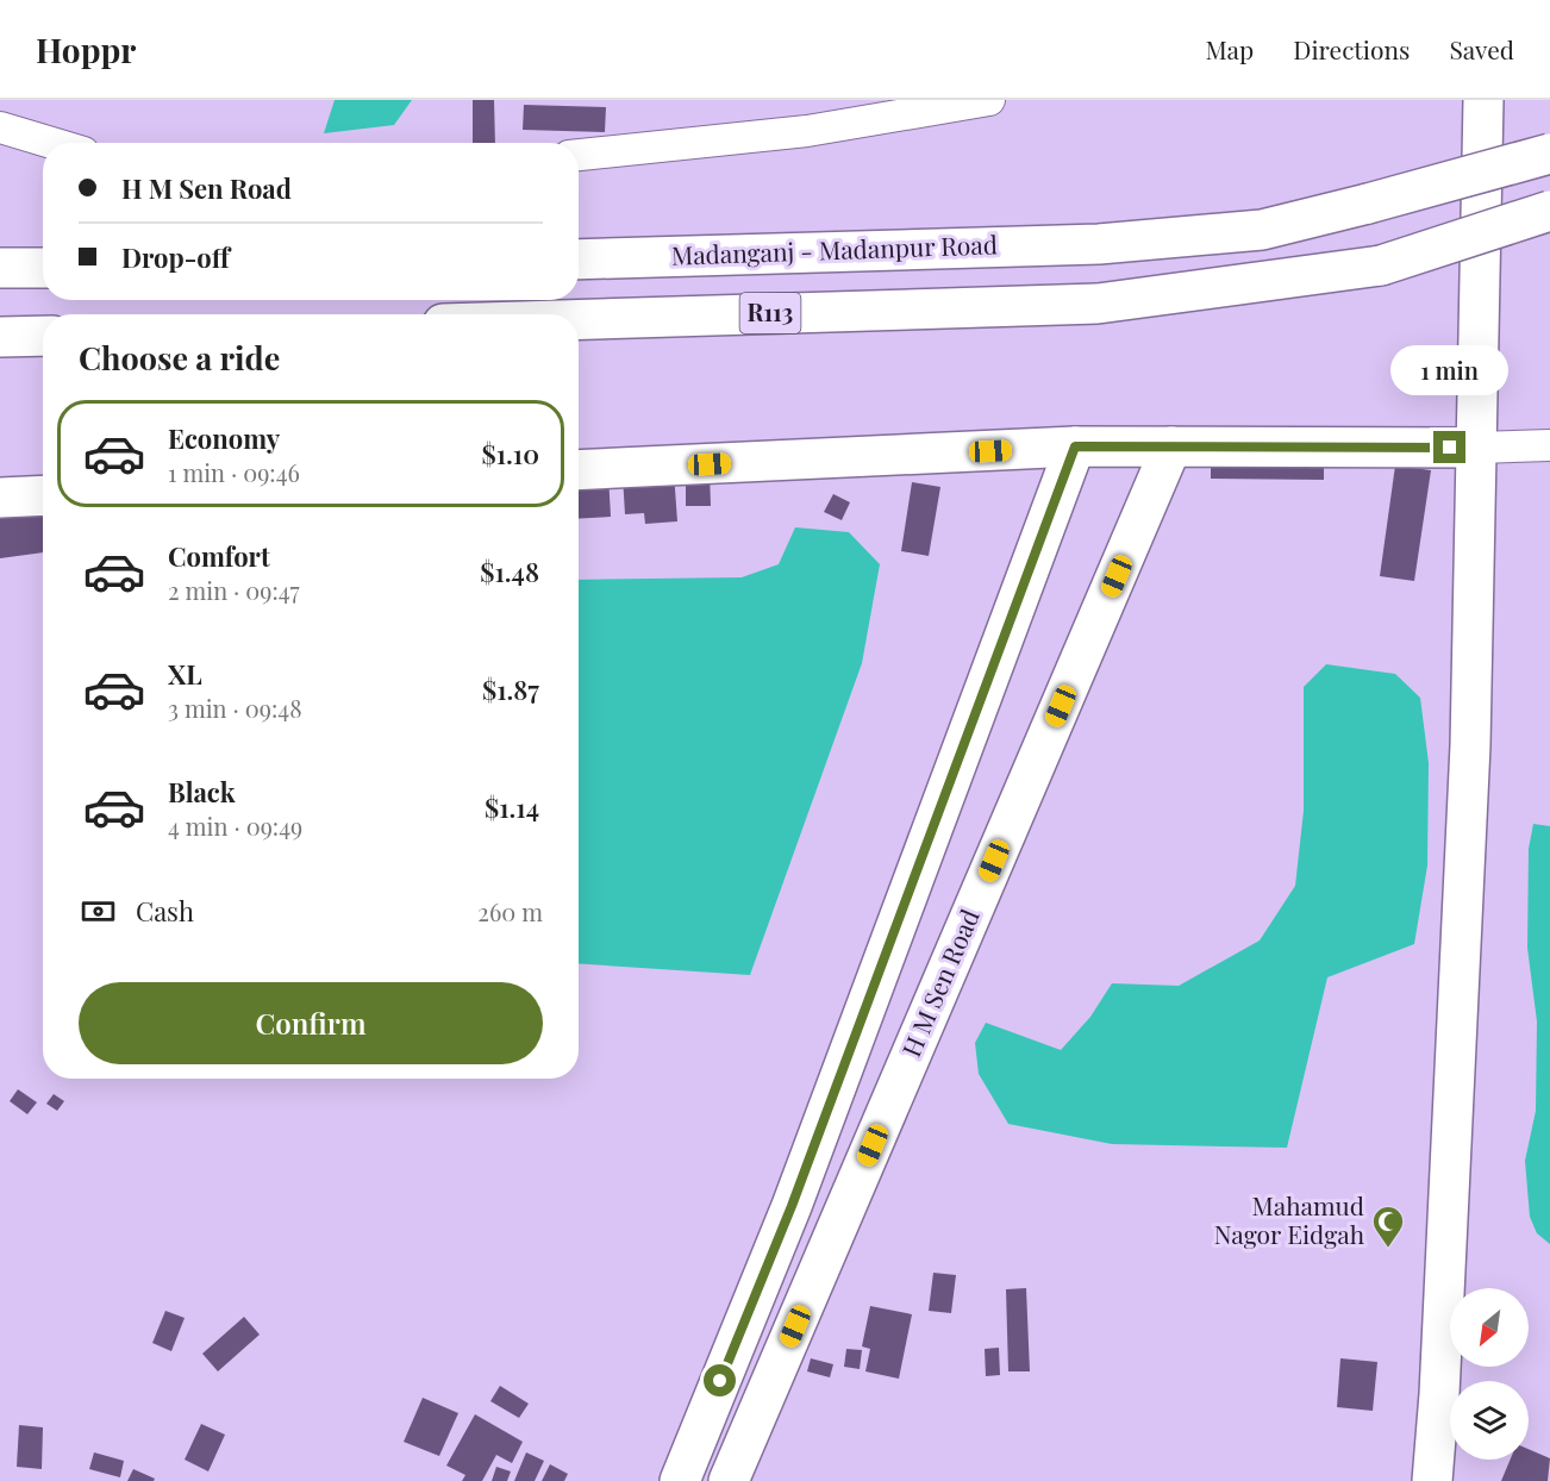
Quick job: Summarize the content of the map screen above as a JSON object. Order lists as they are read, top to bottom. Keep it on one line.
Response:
{"streets":{"main road":["Madanganj - Madanpur Road","R113","H M Sen Road"]},"places":{"mosque":["Mahamud Nagor Eidgah"]},"north":"bottom left","page":{"header":"Hoppr","nav":["Map","Directions","Saved"],"banner":["H M Sen Road","Drop-off"],"heading":"Choose a ride","bubble":"1 min","list":[{"name":"Economy","note":"1 min · 09:46","value":"$1.10"},{"name":"Comfort","note":"2 min · 09:47","value":"$1.48"},{"name":"XL","note":"3 min · 09:48","value":"$1.87"},{"name":"Black","note":"4 min · 09:49","value":"$1.14"}],"pay":["Cash","260 m"],"buttons":"Confirm"}}
